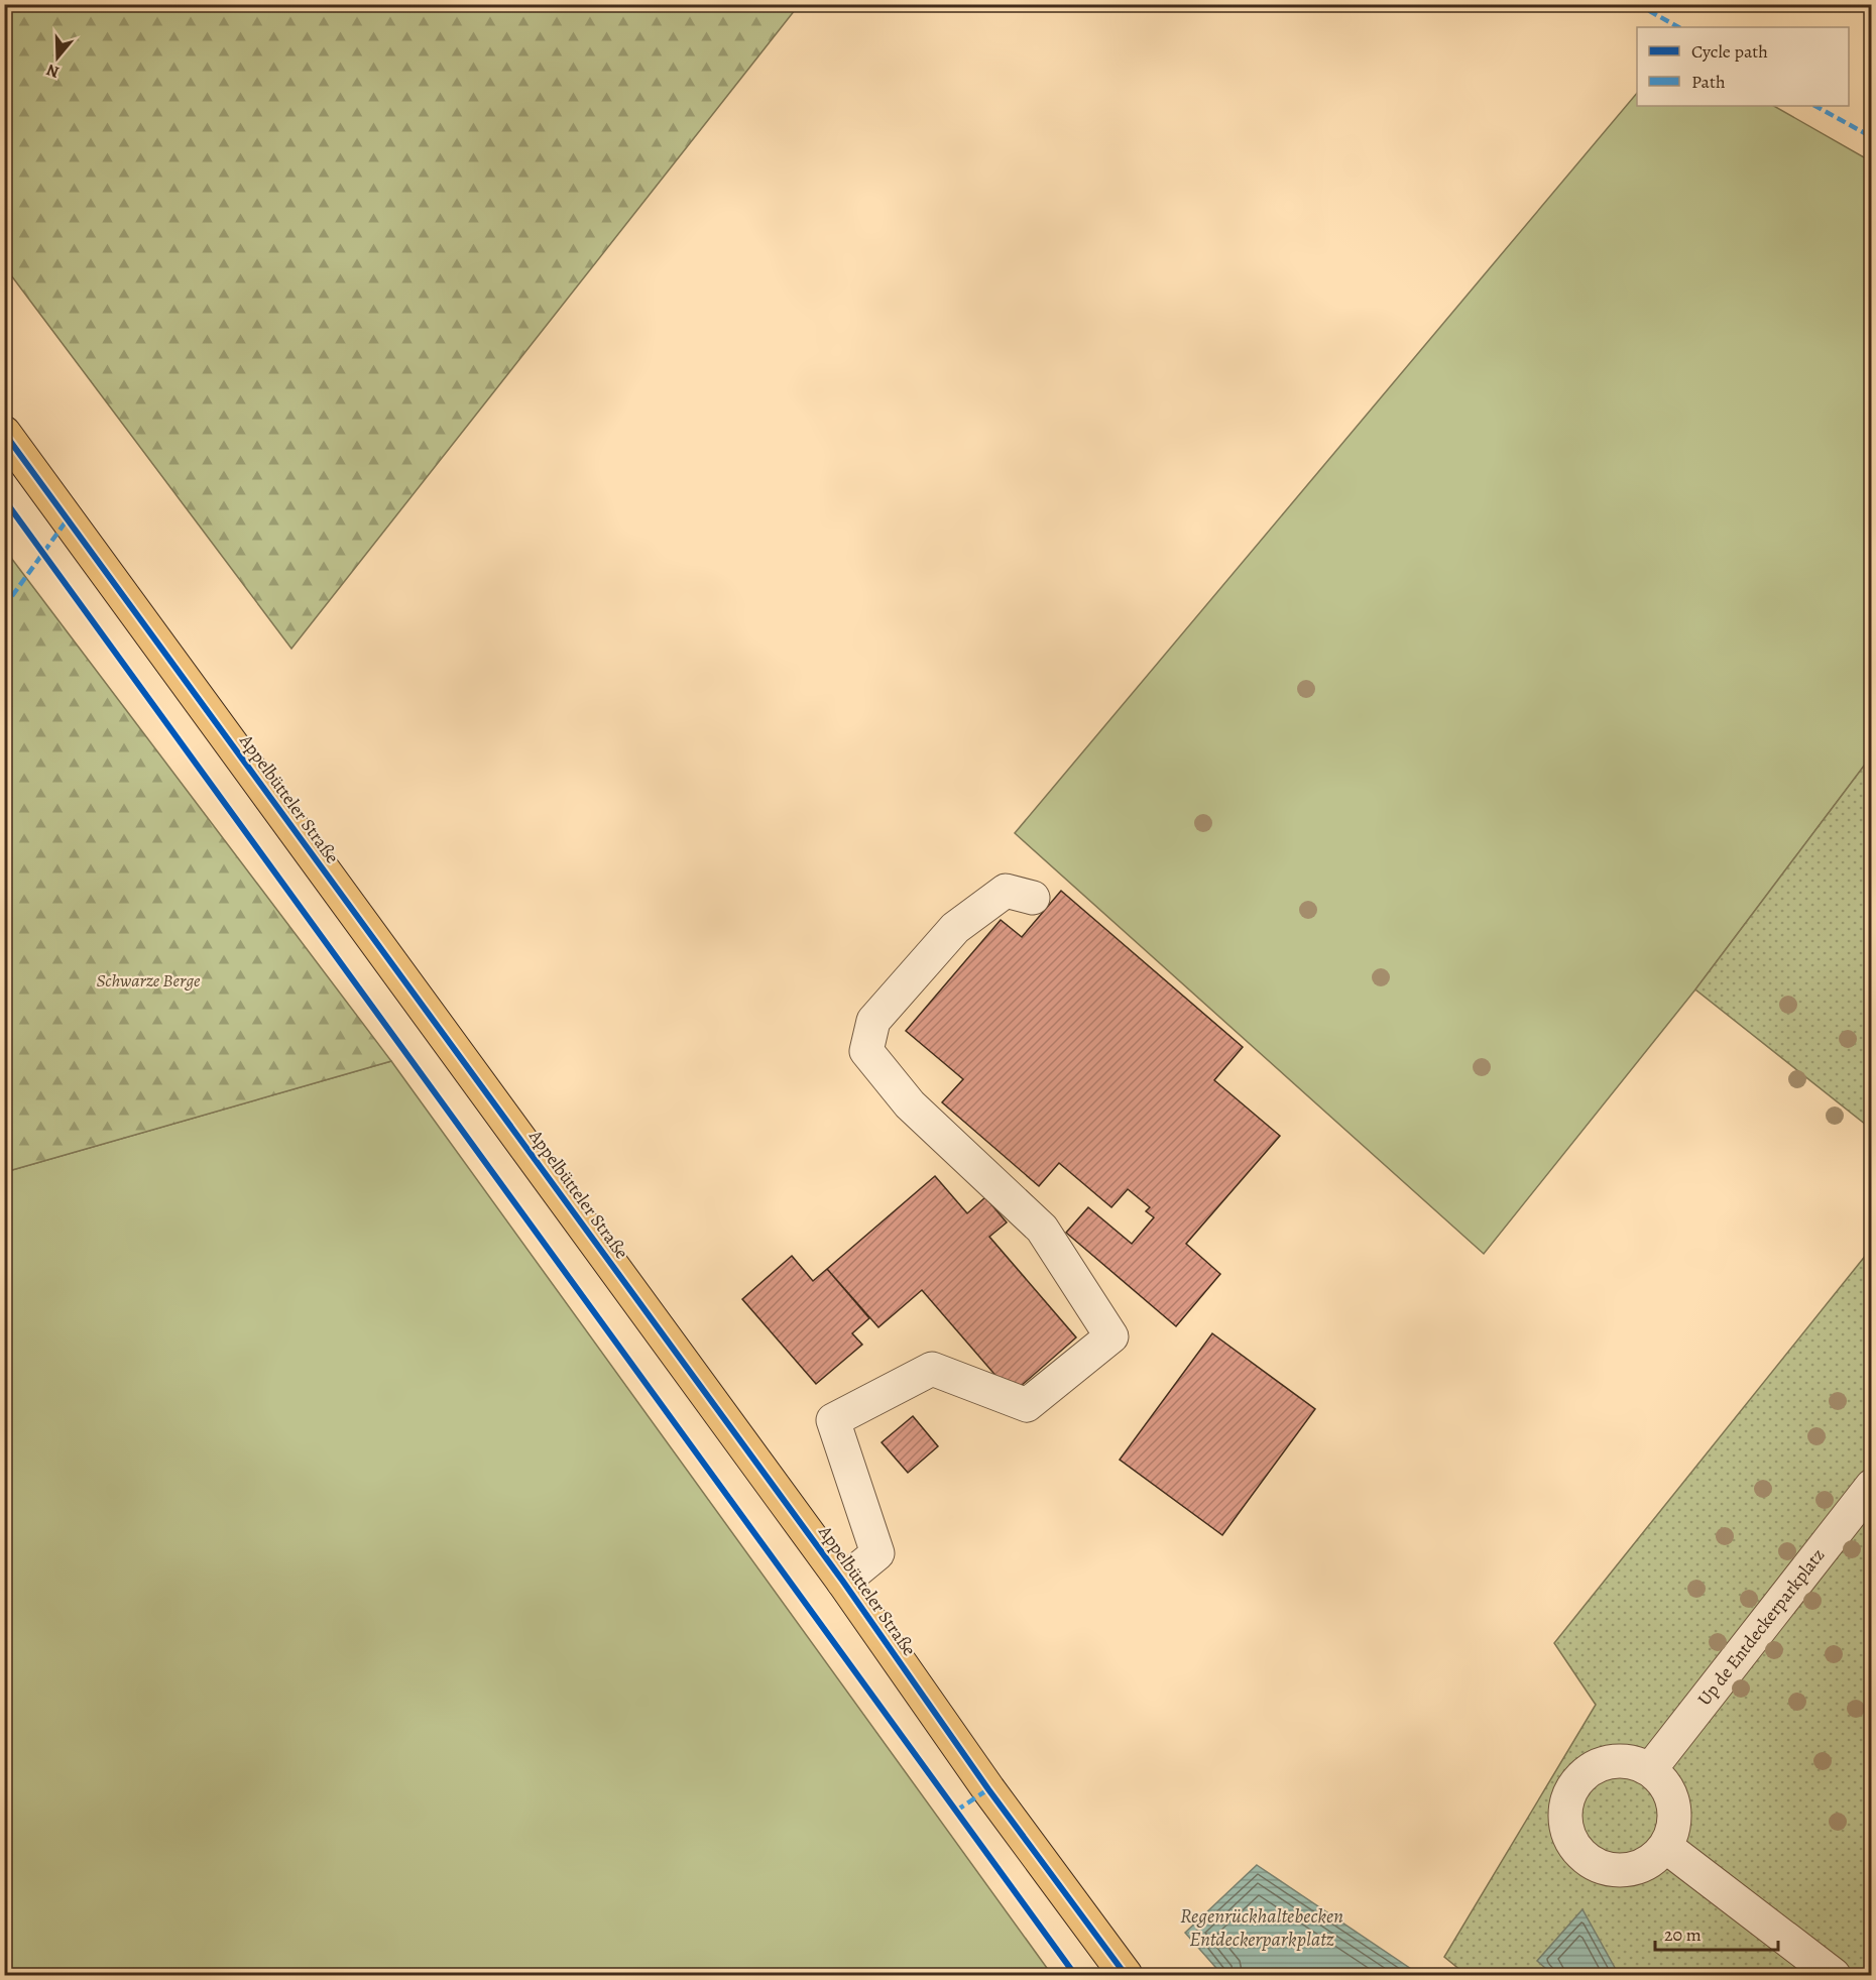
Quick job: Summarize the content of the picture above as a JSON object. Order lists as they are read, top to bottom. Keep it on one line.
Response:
{"streets":{"main road":["Appelbütteler Straße"],"lane":["Up de Entdeckerparkplatz"]},"water":["Regenrückhaltebecken Entdeckerparkplatz"],"parks":["Schwarze Berge"],"legend":["Cycle path","Path"],"scale_bar":"20 m","north":"bottom"}
